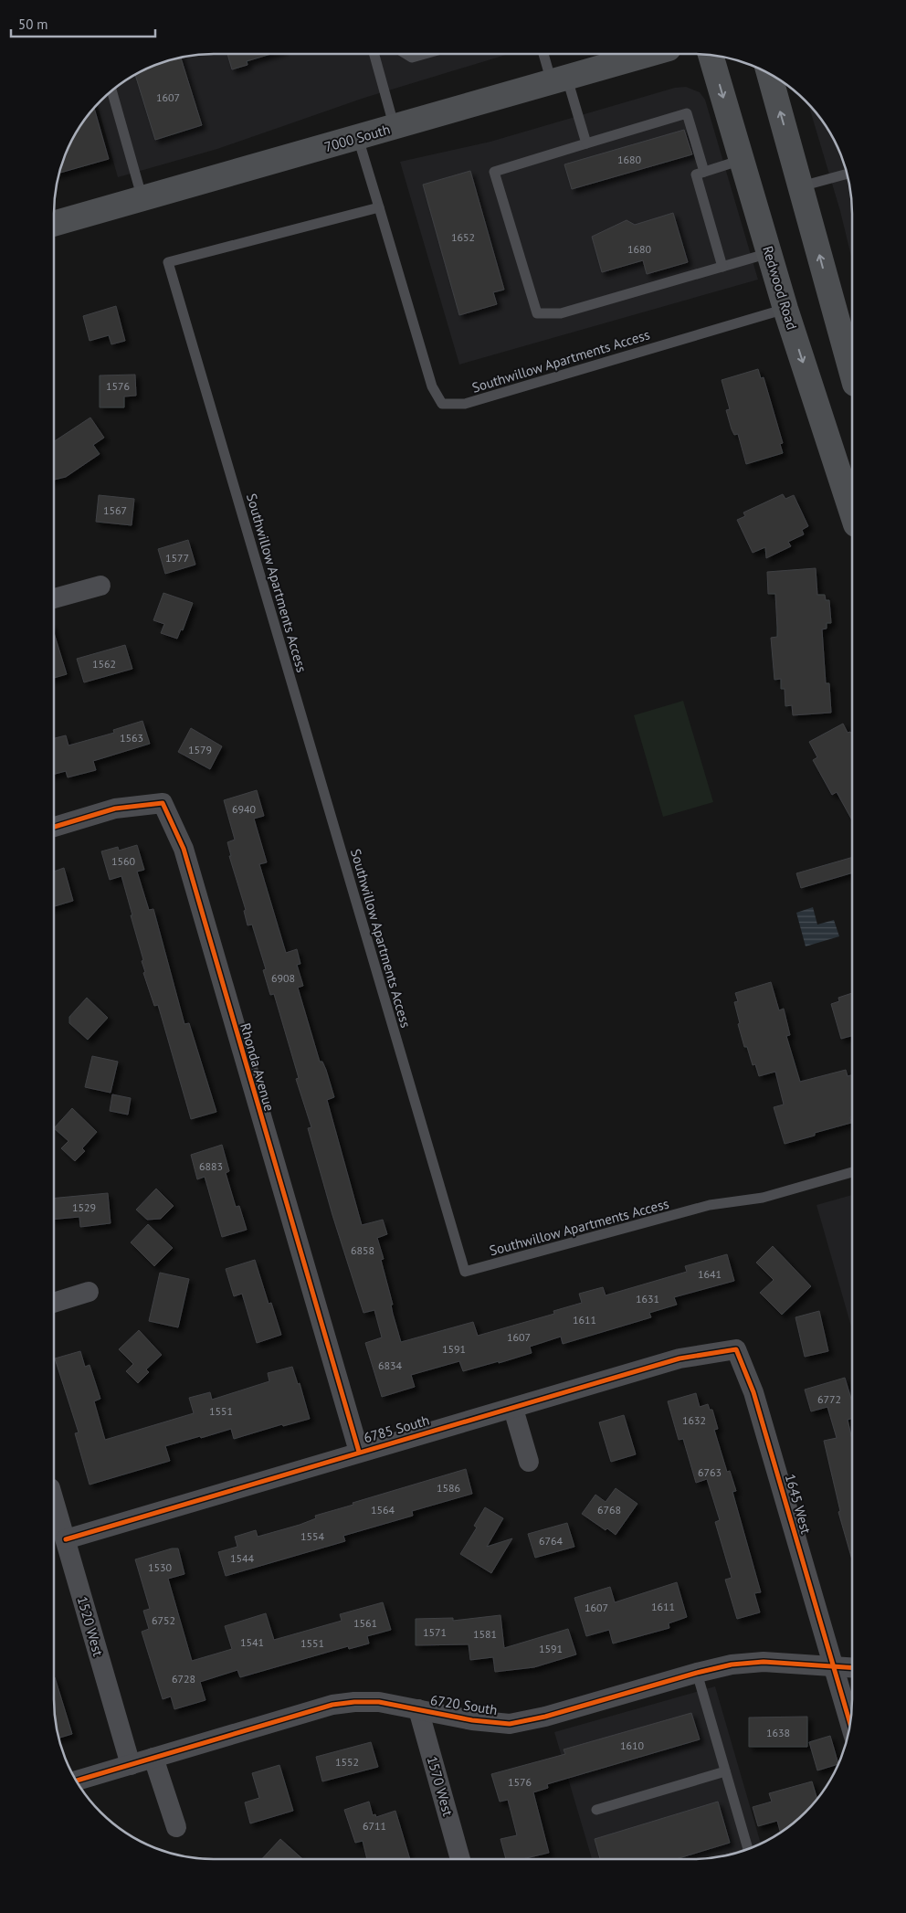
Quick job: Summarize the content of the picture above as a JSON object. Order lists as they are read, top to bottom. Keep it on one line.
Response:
{"streets":{"main road":["7000 South","Redwood Road"],"street":["Rhonda Avenue","6785 South","1645 West","1520 West","6720 South","1570 West"],"lane":["Southwillow Apartments Access"]},"crossings":[["Redwood Road","Southwillow Apartments Access"],["Rhonda Avenue","6785 South"],["6785 South","1645 West"],["6785 South","1520 West"],["1645 West","6720 South"],["1520 West","6720 South"],["6720 South","1570 West"]],"house_numbers":["1607","1680","1652","1680","1576","1567","1577","1562","1563","1579","6940","1560","6908","6883","1529","6858","1641","1631","1611","1607","1591","6834","6772","1551","1632","6763","1586","1564","6768","1554","6764","1544","1530","1611","1607","6752","1561","1571","1581","1541","1551","1591","6728","1638","1610","1552","1576","6711"],"scale_bar":"50 m"}
